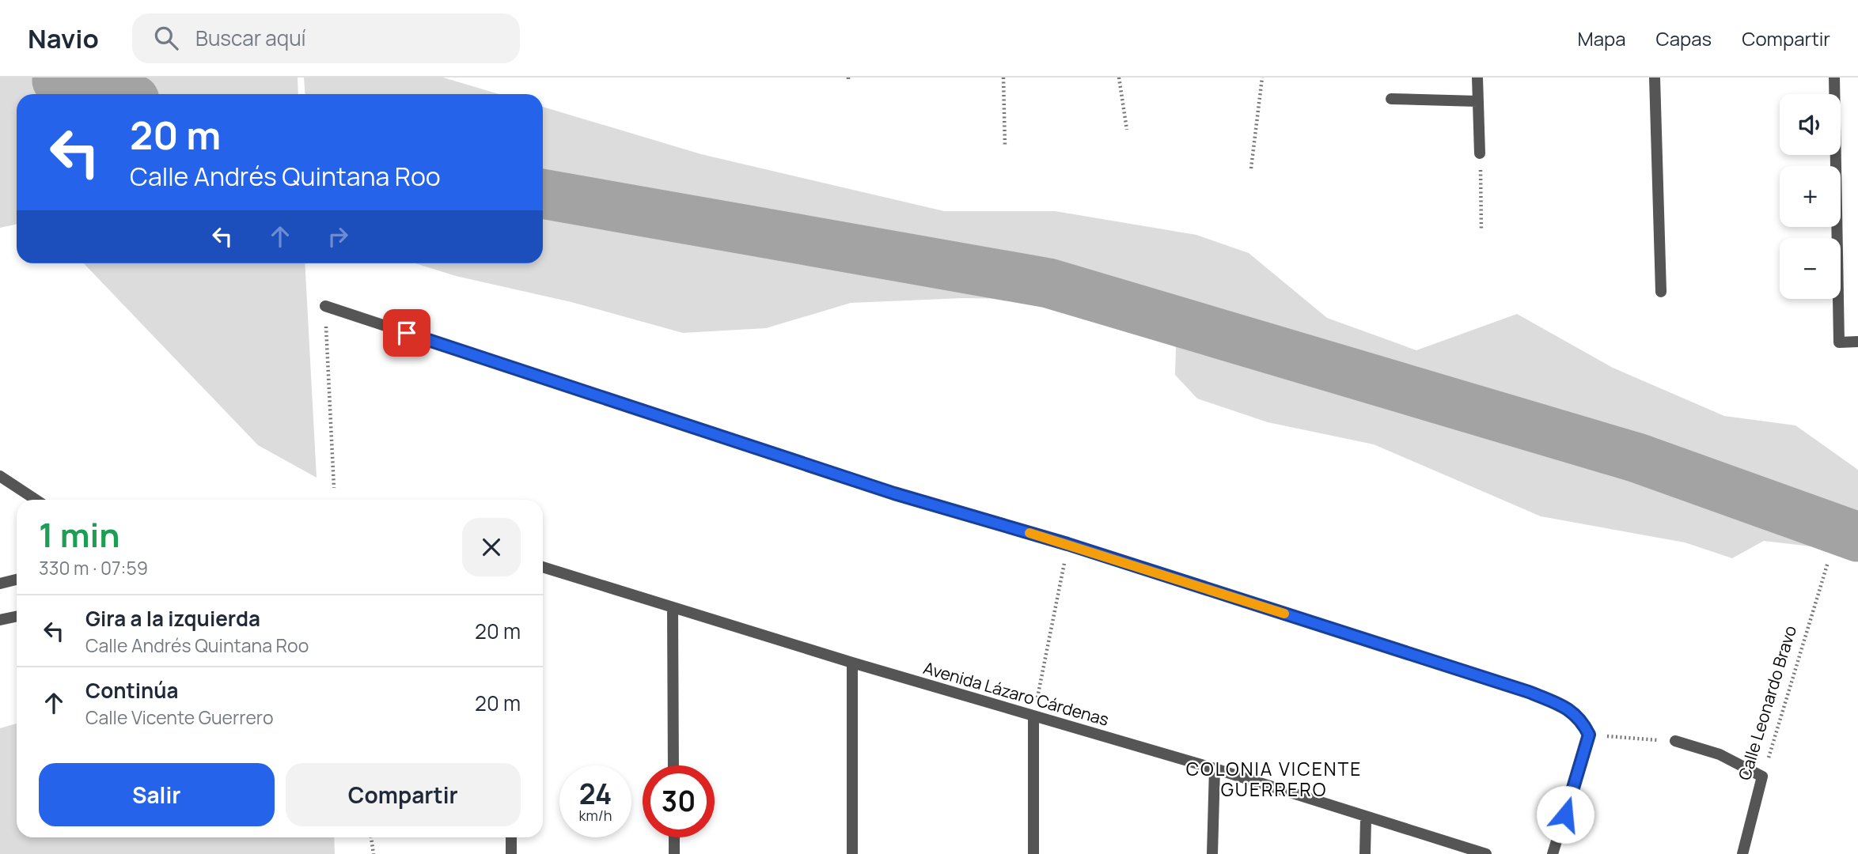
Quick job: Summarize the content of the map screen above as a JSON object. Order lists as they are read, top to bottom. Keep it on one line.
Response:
{"streets":{"street":["Avenida Lázaro Cárdenas","Calle Leonardo Bravo"]},"districts":["COLONIA VICENTE GUERRERO"],"page":{"header":"Navio","search":"Buscar aquí","nav":["Mapa","Capas","Compartir"],"map_buttons":["+","−"],"turn":["20 m","Calle Andrés Quintana Roo"],"heading":["1 min","330 m · 07:59"],"list":[{"name":"Gira a la izquierda","note":"Calle Andrés Quintana Roo","value":"20 m"},{"name":"Continúa","note":"Calle Vicente Guerrero","value":"20 m"}],"buttons":["Salir","Compartir"],"speed":"24 km/h","limit":"30"}}
